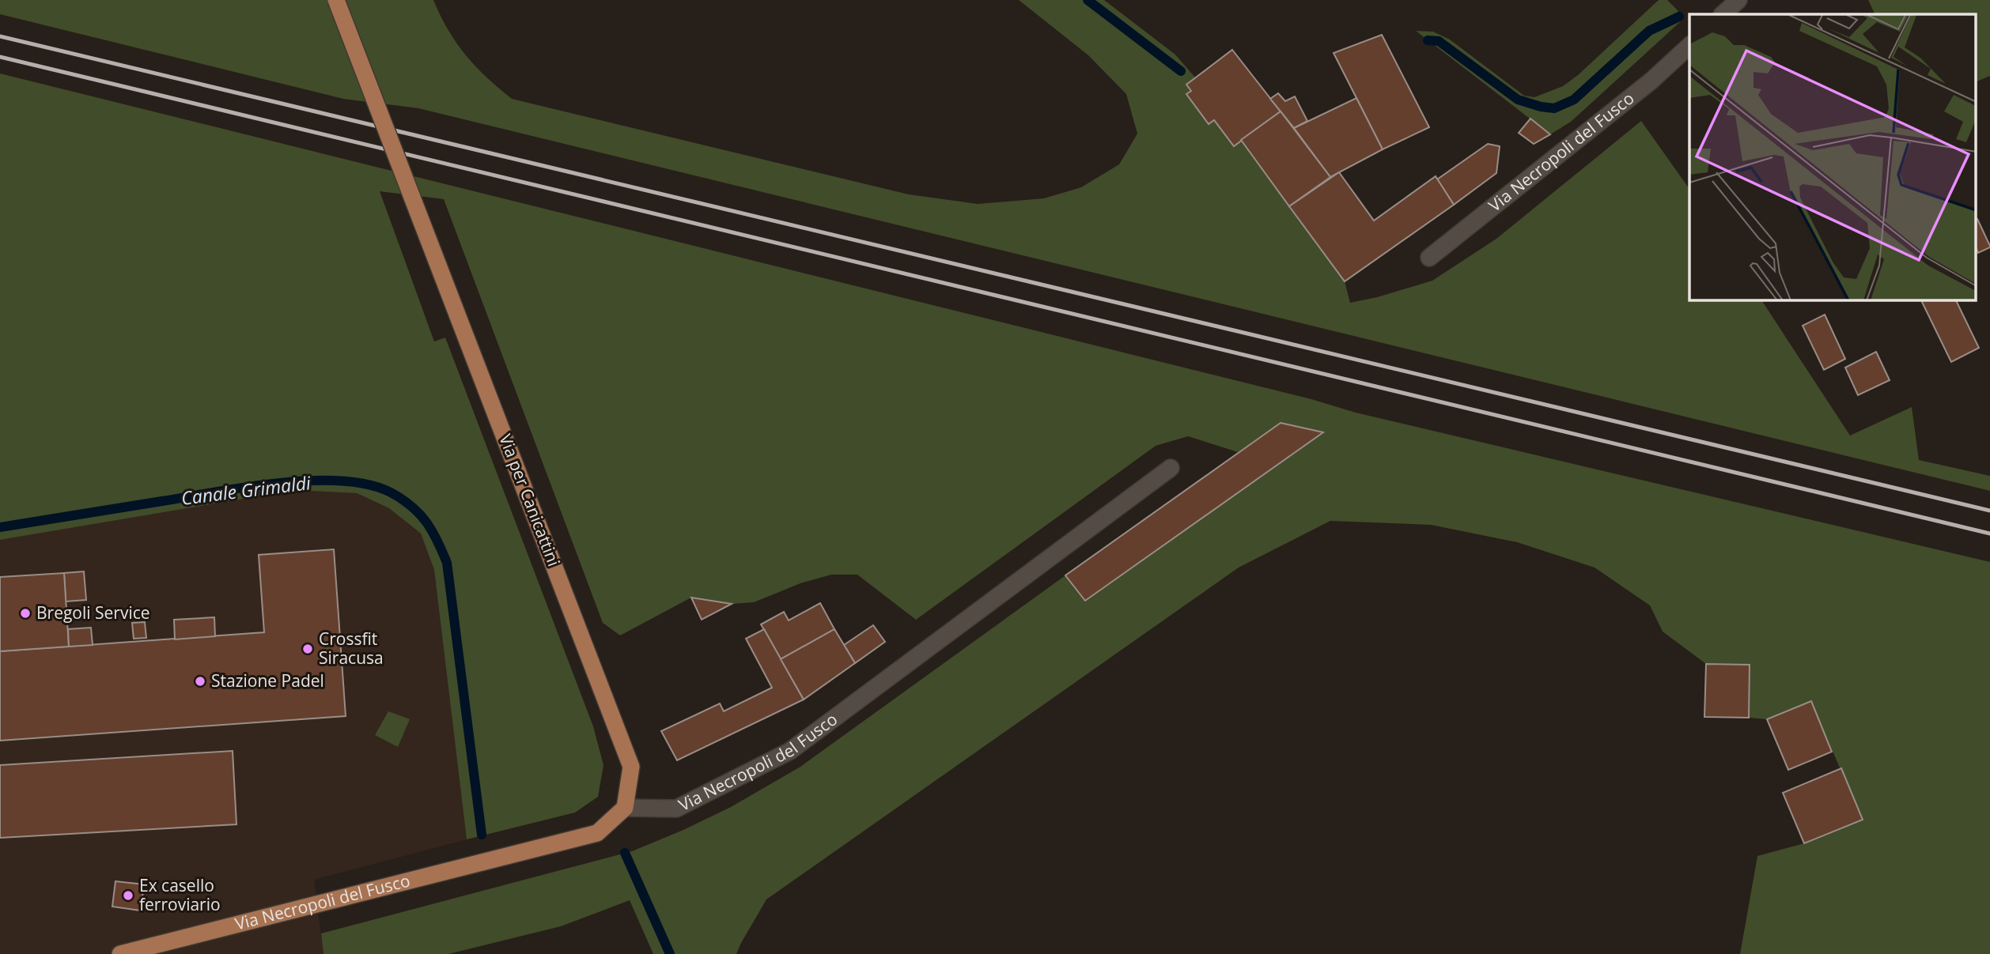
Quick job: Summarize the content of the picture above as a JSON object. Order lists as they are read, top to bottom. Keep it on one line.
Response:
{"streets":{"main road":["Via Necropoli del Fusco","Via per Canicattini"]},"crossings":[["Via Necropoli del Fusco","Via per Canicattini"]],"water":["Canale Grimaldi"],"places":["Bregoli Service","Crossfit Siracusa","Stazione Padel","Ex casello ferroviario"]}
